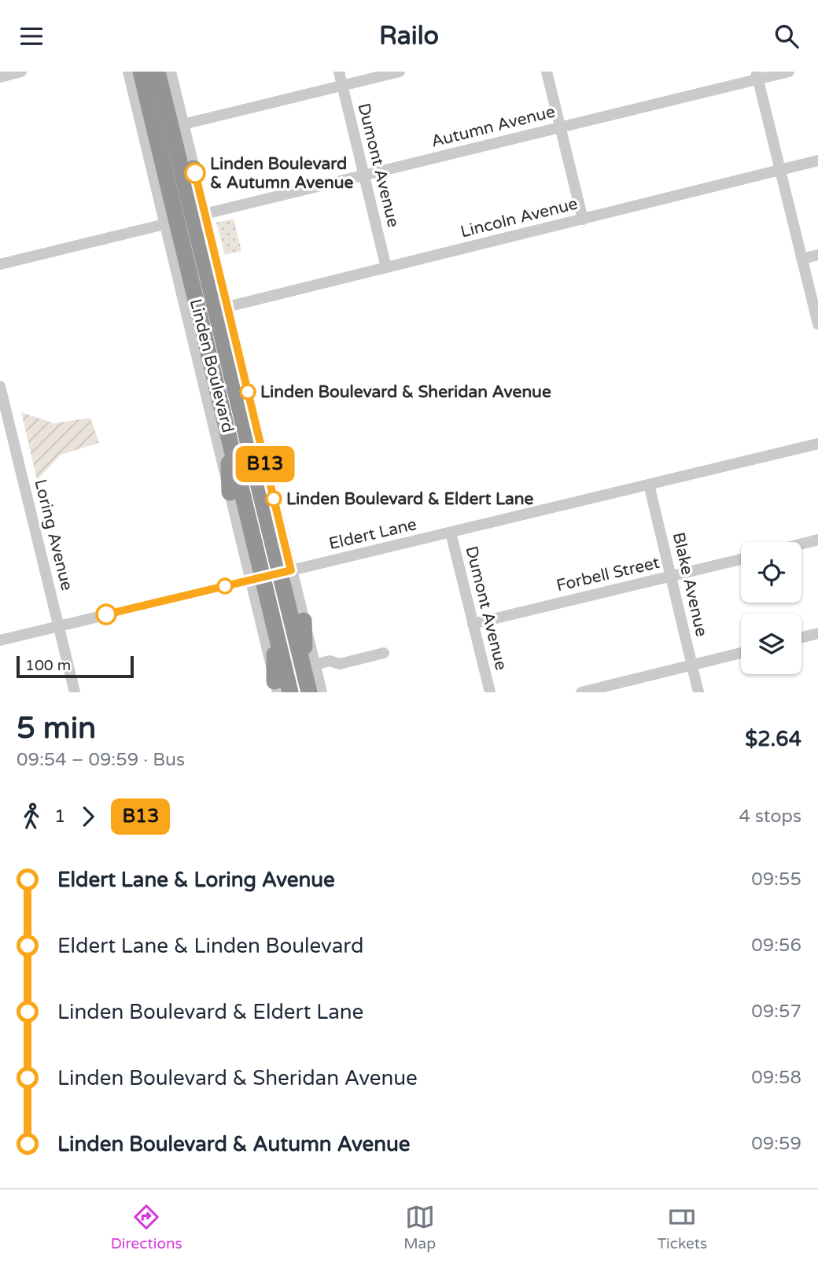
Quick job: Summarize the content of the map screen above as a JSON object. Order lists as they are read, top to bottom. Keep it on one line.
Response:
{"streets":{"highway":["Linden Boulevard"],"street":["Autumn Avenue","Dumont Avenue","Lincoln Avenue","Eldert Lane","Loring Avenue","Forbell Street","Blake Avenue"]},"crossings":[["Autumn Avenue","Dumont Avenue"],["Autumn Avenue","Linden Boulevard"],["Dumont Avenue","Lincoln Avenue"],["Dumont Avenue","Eldert Lane"],["Dumont Avenue","Forbell Street"],["Lincoln Avenue","Linden Boulevard"],["Linden Boulevard","Eldert Lane"],["Eldert Lane","Loring Avenue"],["Eldert Lane","Blake Avenue"],["Forbell Street","Blake Avenue"]],"places":["Linden Boulevard & Autumn Avenue","Linden Boulevard & Sheridan Avenue","Linden Boulevard & Eldert Lane"],"lines":["bus line B13"],"scale_bar":"100 m","page":{"header":"Railo","on_map":"B13","scale":"100 m","heading":["5 min","09:54 – 09:59 · Bus","$2.64"],"legs":["1","B13","4 stops"],"list":[{"name":"Eldert Lane & Loring Avenue","value":"09:55"},{"name":"Eldert Lane & Linden Boulevard","value":"09:56"},{"name":"Linden Boulevard & Eldert Lane","value":"09:57"},{"name":"Linden Boulevard & Sheridan Avenue","value":"09:58"},{"name":"Linden Boulevard & Autumn Avenue","value":"09:59"}],"tabs":["Directions","Map","Tickets"]}}
